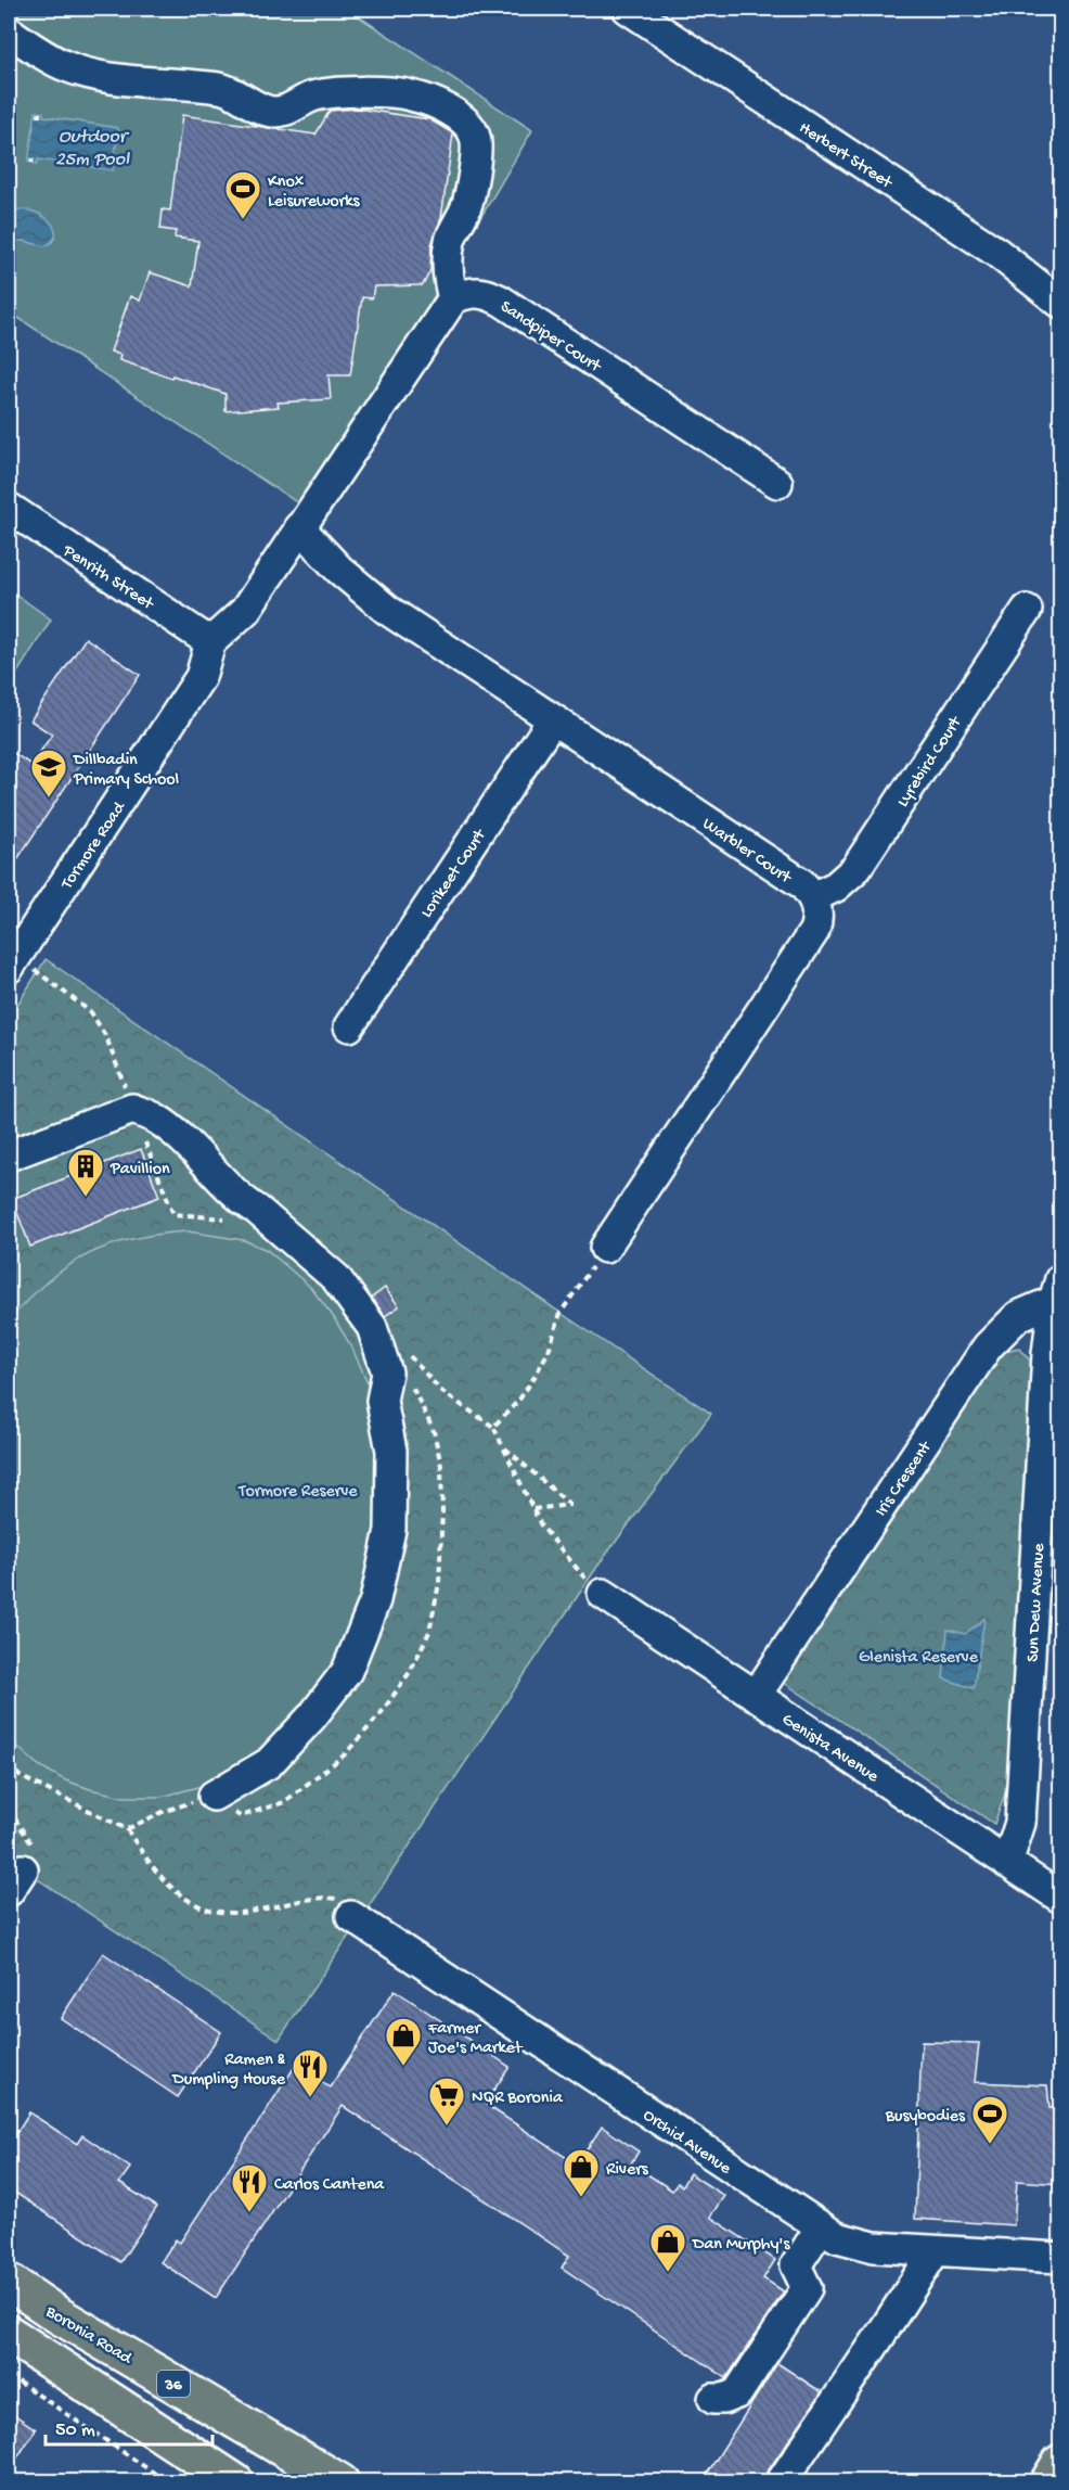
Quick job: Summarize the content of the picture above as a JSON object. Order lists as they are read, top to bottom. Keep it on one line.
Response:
{"streets":{"main road":["Boronia Road","36"],"street":["Herbert Street","Sandpiper Court","Penrith Street","Lyrebird Court","Tormore Road","Warbler Court","Lorikeet Court","Iris Crescent","Sun Dew Avenue","Genista Avenue","Orchid Avenue"]},"crossings":[["Penrith Street","Tormore Road"],["Lyrebird Court","Warbler Court"],["Warbler Court","Lorikeet Court"],["Iris Crescent","Sun Dew Avenue"],["Iris Crescent","Genista Avenue"],["Sun Dew Avenue","Genista Avenue"]],"water":["Outdoor 25m Pool"],"parks":["Tormore Reserve","Glenista Reserve"],"places":{"sports":["Knox Leisureworks","Busybodies"],"school or university":["Dillbadin Primary School"],"building":["Pavillion"],"shop":["Farmer Joe's Market","Rivers","Dan Murphy's"],"restaurant":["Ramen & Dumpling House","Carlos Cantena"],"supermarket":["NQR Boronia"]},"scale_bar":"50 m"}
